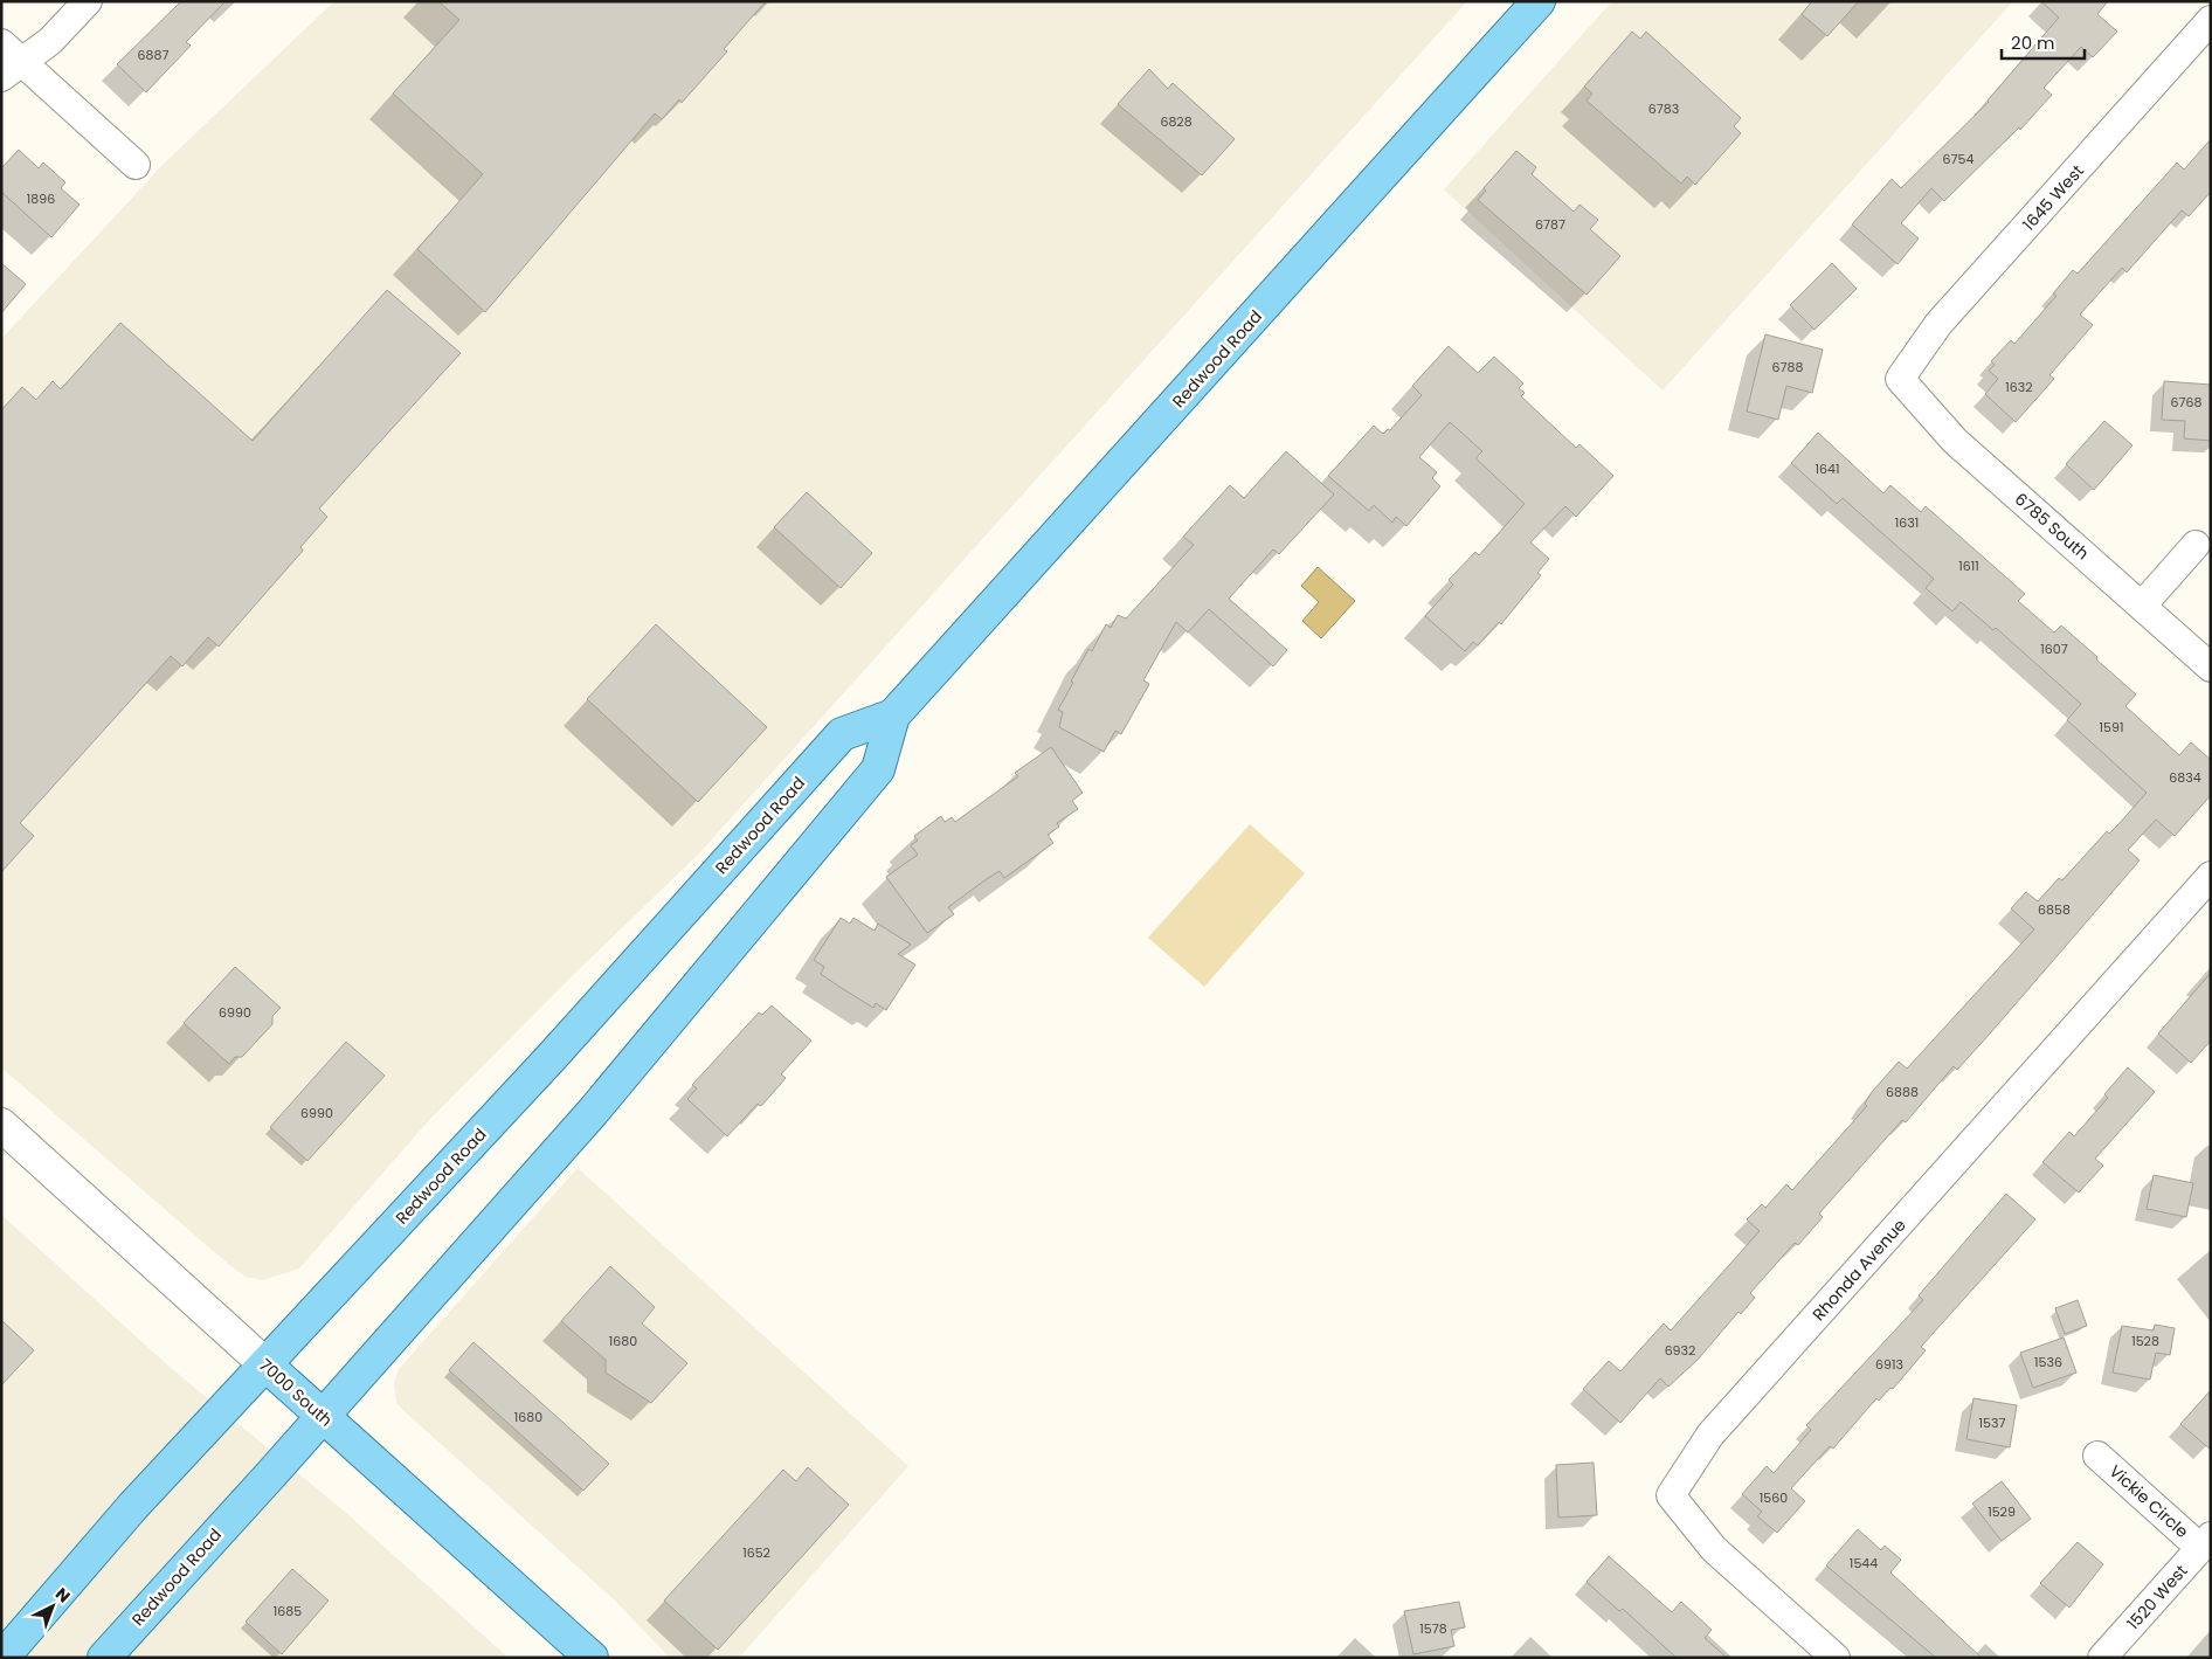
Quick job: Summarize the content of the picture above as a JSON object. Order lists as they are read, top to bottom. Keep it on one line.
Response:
{"streets":{"main road":["Redwood Road","7000 South"],"street":["1645 West","6785 South","Rhonda Avenue","Vickie Circle","1520 West"]},"crossings":[["1645 West","6785 South"],["Redwood Road","7000 South"],["Vickie Circle","1520 West"]],"house_numbers":["6887","6783","6828","6754","1896","6787","6788","1632","6768","1641","1631","1611","1607","1591","6834","6858","6990","6888","6990","1680","1528","6932","1536","6913","1680","1537","1560","1529","1652","1544","1685","1578"],"scale_bar":"20 m","north":"top right"}
